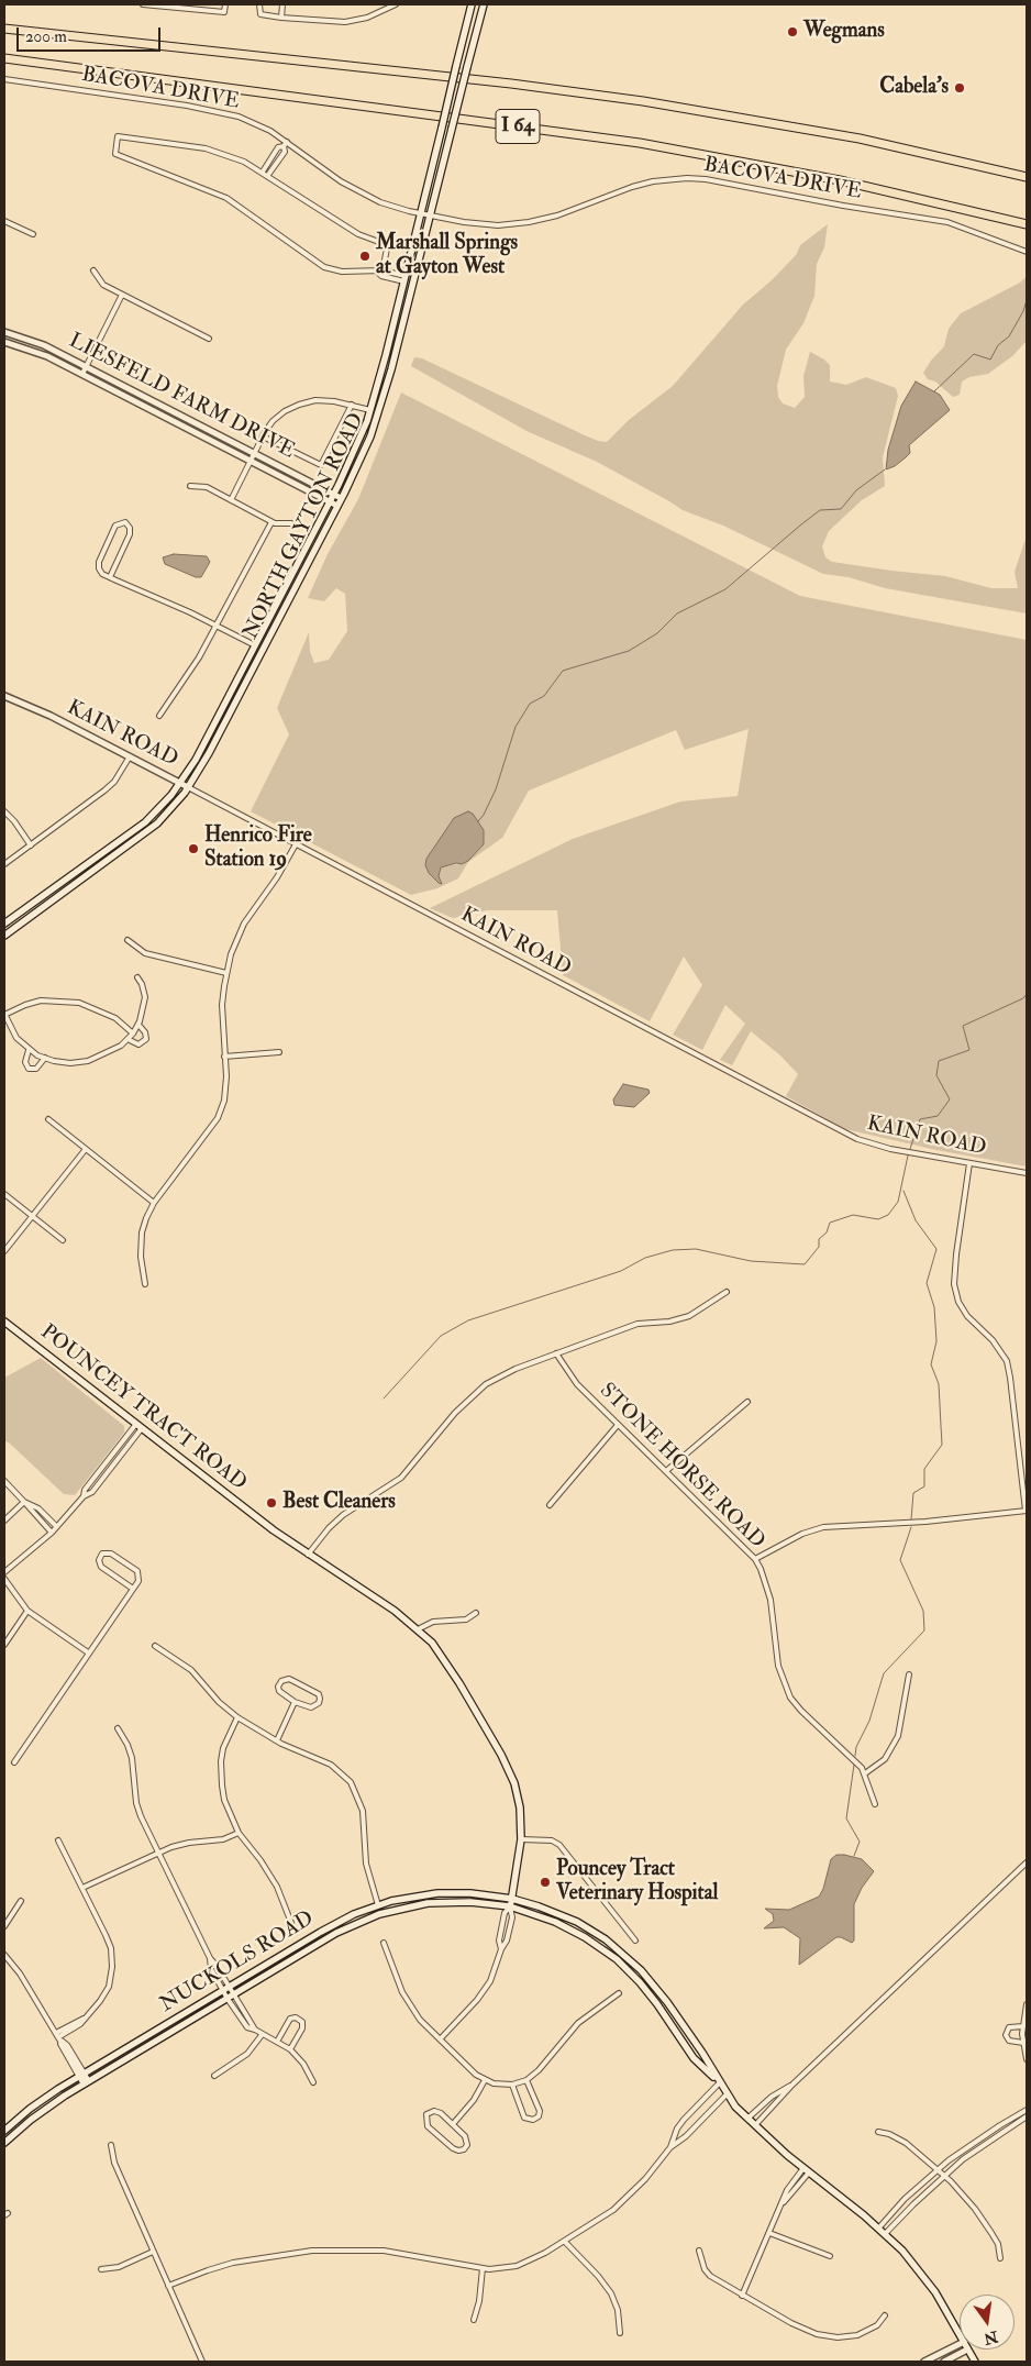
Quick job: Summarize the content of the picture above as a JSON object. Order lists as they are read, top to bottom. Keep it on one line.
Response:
{"streets":{"highway":["I 64"],"main road":["NORTH GAYTON ROAD","POUNCEY TRACT ROAD","NUCKOLS ROAD"],"street":["BACOVA DRIVE","LIESFELD FARM DRIVE","KAIN ROAD","STONE HORSE ROAD"]},"crossings":[["BACOVA DRIVE","NORTH GAYTON ROAD"],["LIESFELD FARM DRIVE","NORTH GAYTON ROAD"],["NORTH GAYTON ROAD","KAIN ROAD"],["POUNCEY TRACT ROAD","NUCKOLS ROAD"]],"places":["Wegmans","Cabela's","Marshall Springs at Gayton West","Henrico Fire Station 19","Best Cleaners","Pouncey Tract Veterinary Hospital"],"scale_bar":"200 m","north":"bottom"}
